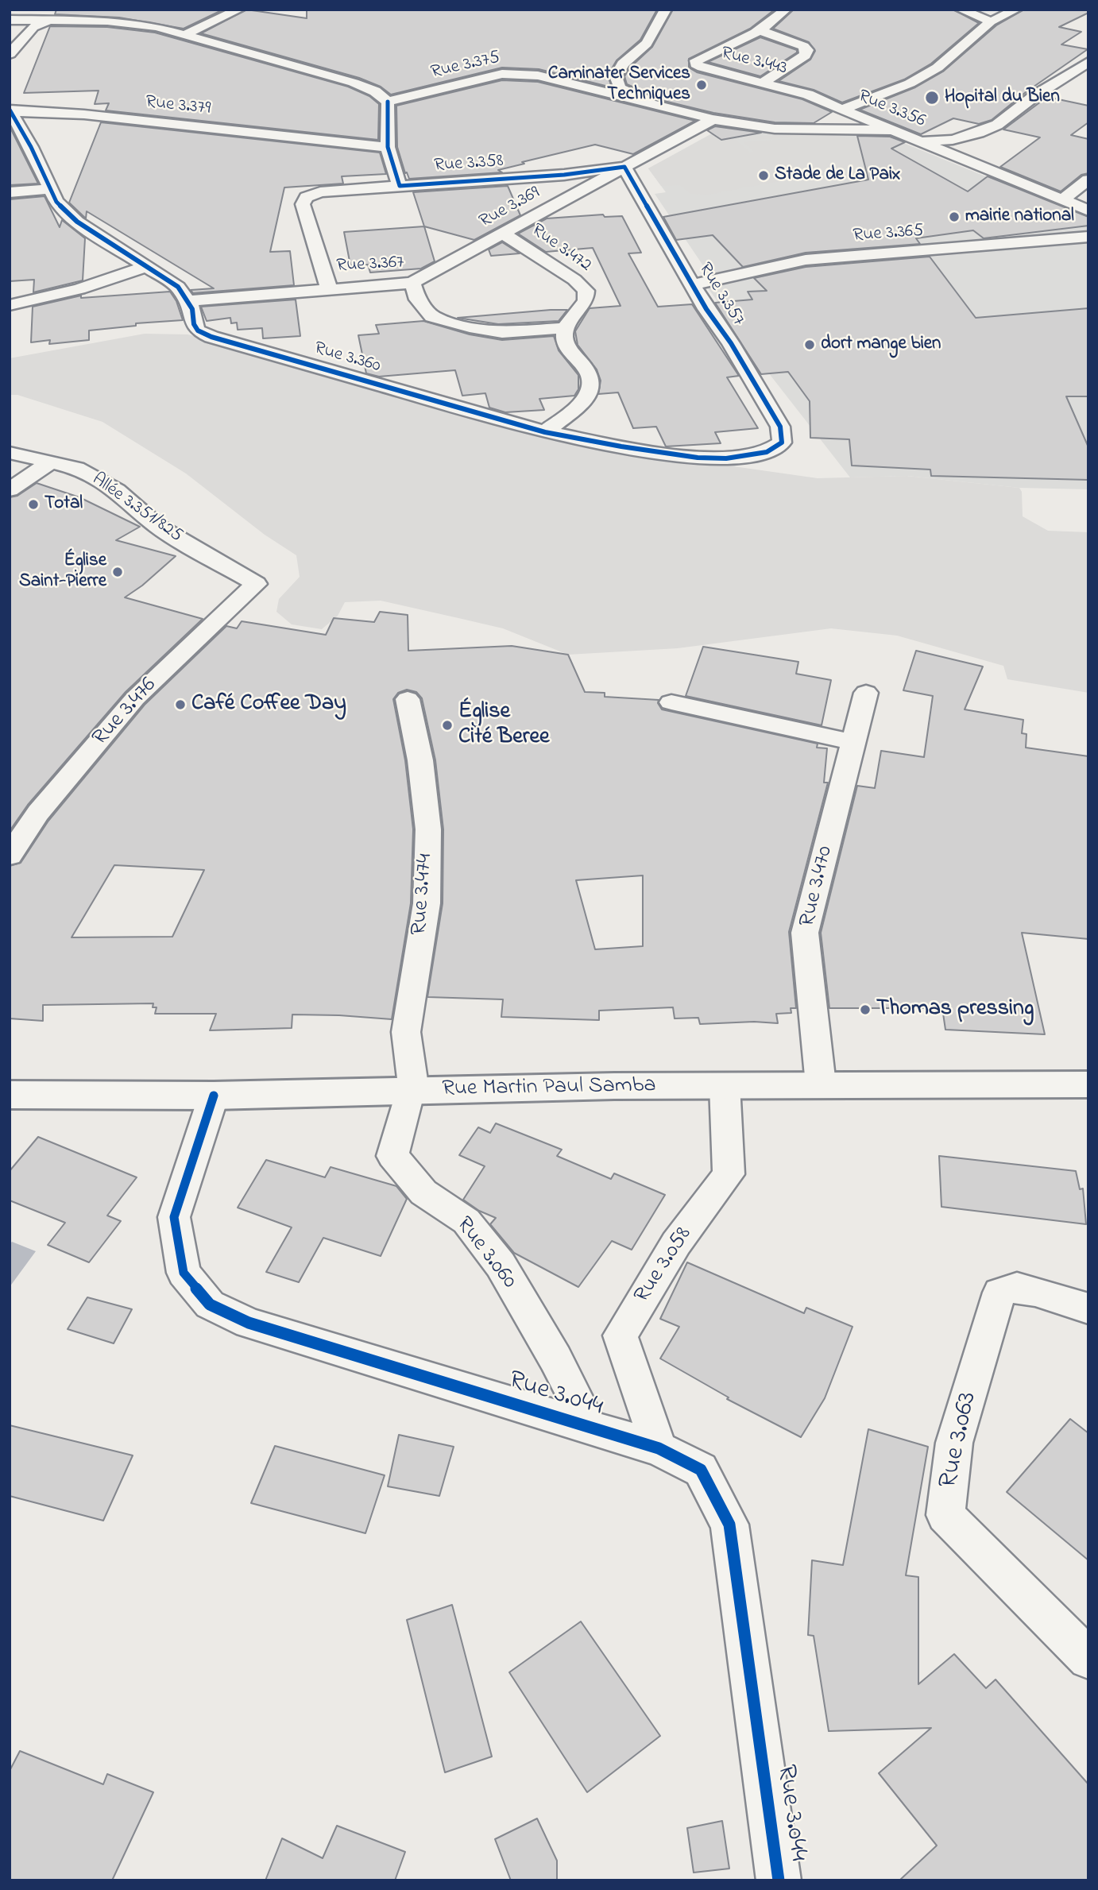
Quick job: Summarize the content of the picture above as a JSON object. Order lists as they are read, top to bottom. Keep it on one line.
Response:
{"streets":{"main road":["Rue Martin Paul Samba"],"street":["Rue 3.443","Rue 3.375","Rue 3.379","Rue 3.356","Rue 3.358","Rue 3.369","Rue 3.365","Rue 3.472","Rue 3.367","Rue 3.357","Rue 3.360","Allée 3.351/825","Rue 3.476","Rue 3.470","Rue 3.474","Rue 3.060","Rue 3.058","Rue 3.044","Rue 3.063"]},"crossings":[["Rue 3.443","Rue 3.356"],["Rue 3.375","Rue 3.356"],["Rue 3.375","Rue 3.369"],["Rue 3.379","Rue 3.360"],["Rue 3.358","Rue 3.369"],["Rue 3.358","Rue 3.367"],["Rue 3.358","Rue 3.357"],["Rue 3.369","Rue 3.472"],["Rue 3.369","Rue 3.367"],["Rue 3.369","Rue 3.357"],["Rue 3.365","Rue 3.357"],["Rue 3.472","Rue 3.367"],["Rue 3.367","Rue 3.360"],["Rue 3.357","Rue 3.360"],["Allée 3.351/825","Rue 3.476"],["Rue 3.470","Rue Martin Paul Samba"],["Rue 3.474","Rue Martin Paul Samba"],["Rue 3.474","Rue 3.060"],["Rue Martin Paul Samba","Rue 3.060"],["Rue Martin Paul Samba","Rue 3.058"],["Rue Martin Paul Samba","Rue 3.044"],["Rue 3.060","Rue 3.044"],["Rue 3.058","Rue 3.044"]],"places":["Caminater Services Techniques","Hopital du Bien","Stade de La Paix","mairie national","dort mange bien","Total","Église Saint-Pierre","Café Coffee Day","Église Cité Beree","Thomas pressing"]}
